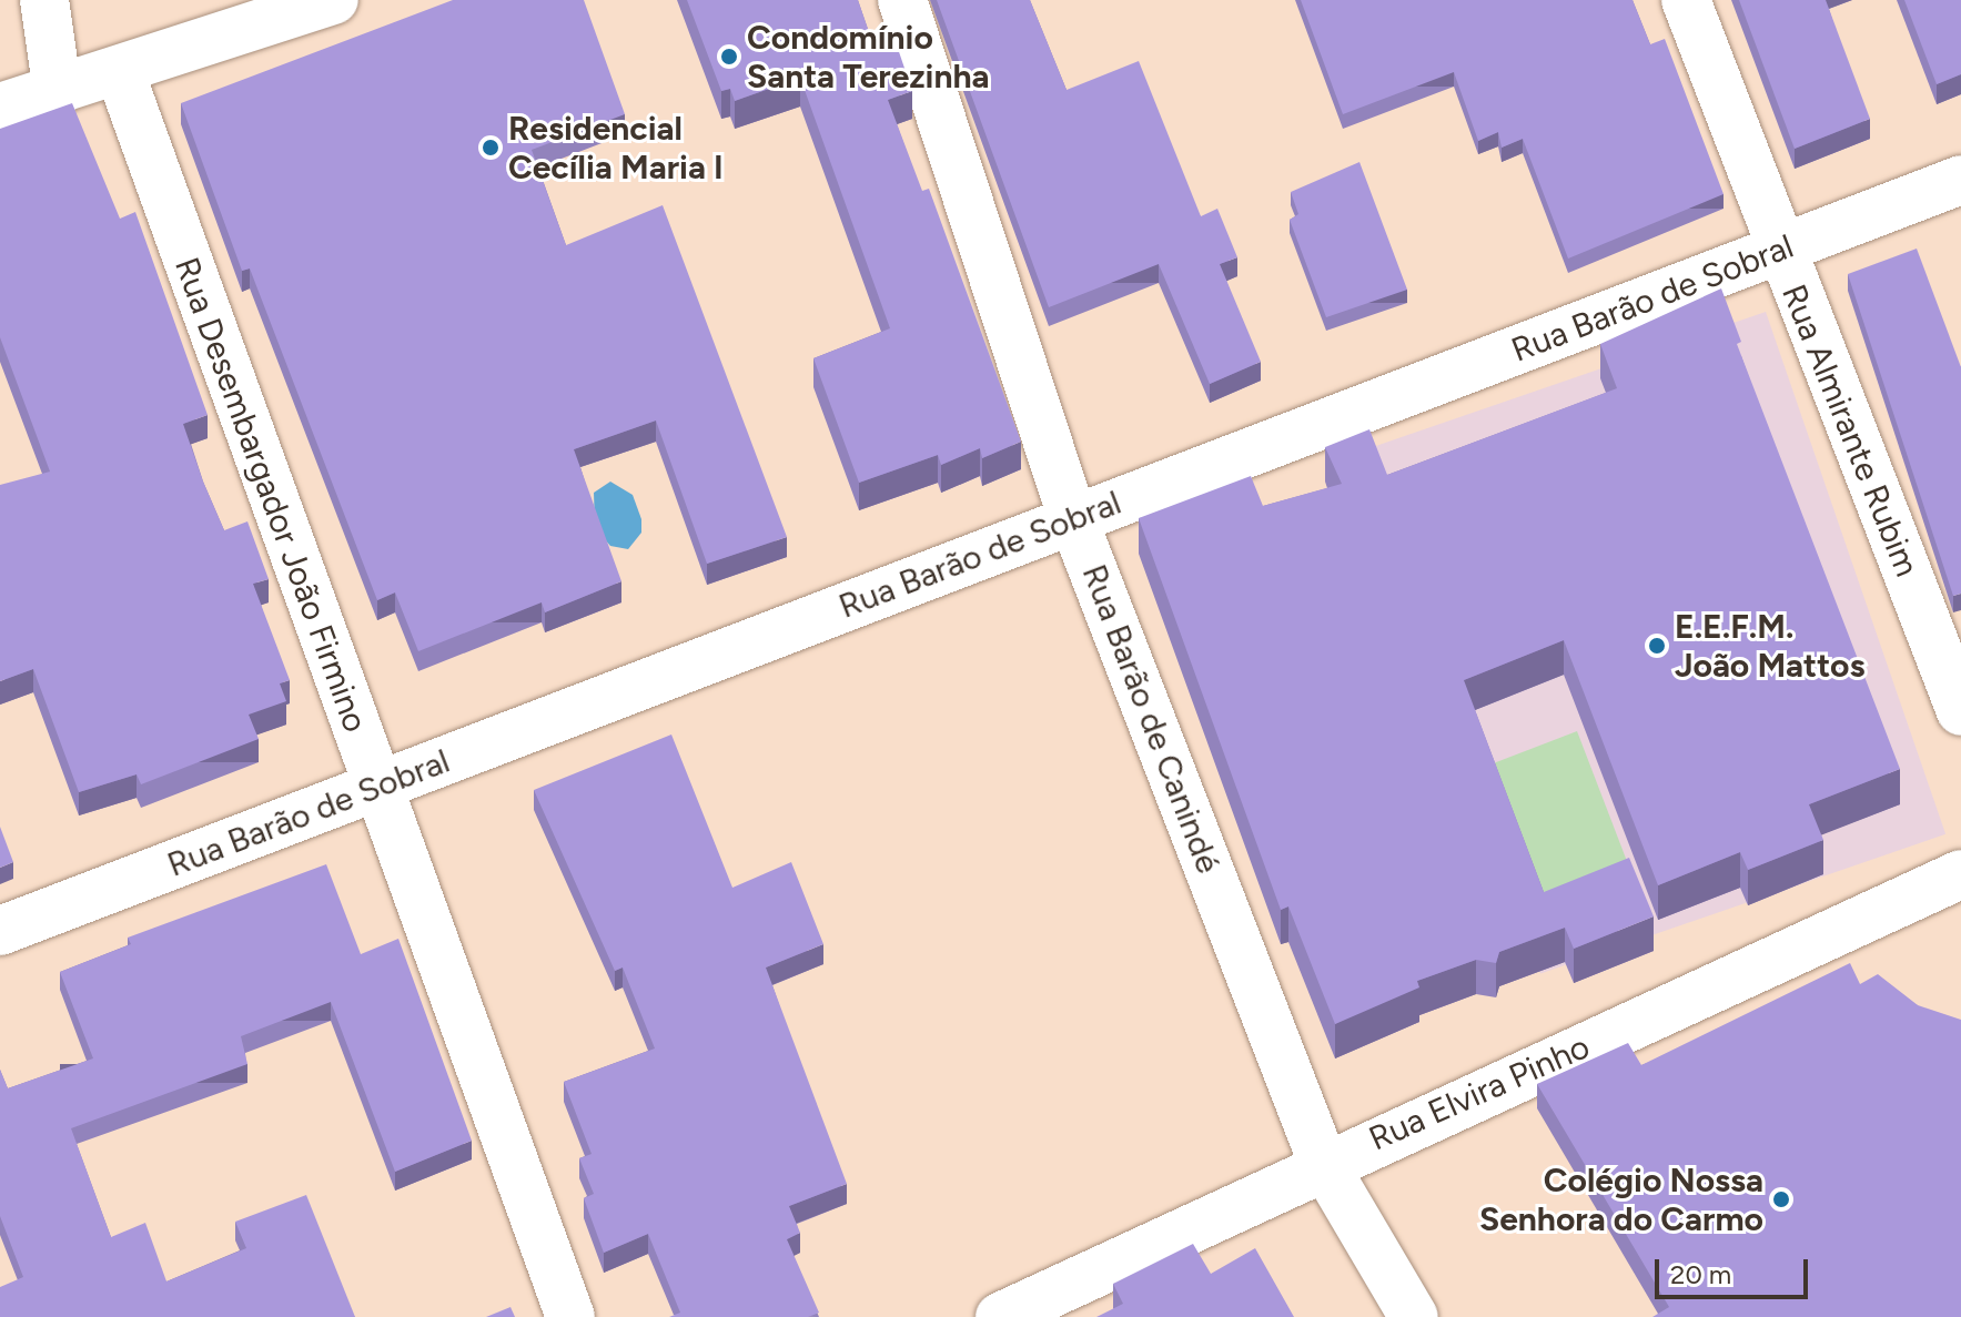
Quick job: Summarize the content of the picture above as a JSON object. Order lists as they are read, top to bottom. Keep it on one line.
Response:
{"streets":{"street":["Rua Barão de Sobral","Rua Almirante Rubim","Rua Desembargador João Firmino","Rua Barão de Canindé","Rua Elvira Pinho"]},"crossings":[["Rua Barão de Sobral","Rua Almirante Rubim"],["Rua Barão de Sobral","Rua Desembargador João Firmino"],["Rua Barão de Sobral","Rua Barão de Canindé"],["Rua Barão de Canindé","Rua Elvira Pinho"]],"places":["Condomínio Santa Terezinha","Residencial Cecília Maria I","E.E.F.M. João Mattos","Colégio Nossa Senhora do Carmo"],"scale_bar":"20 m"}
